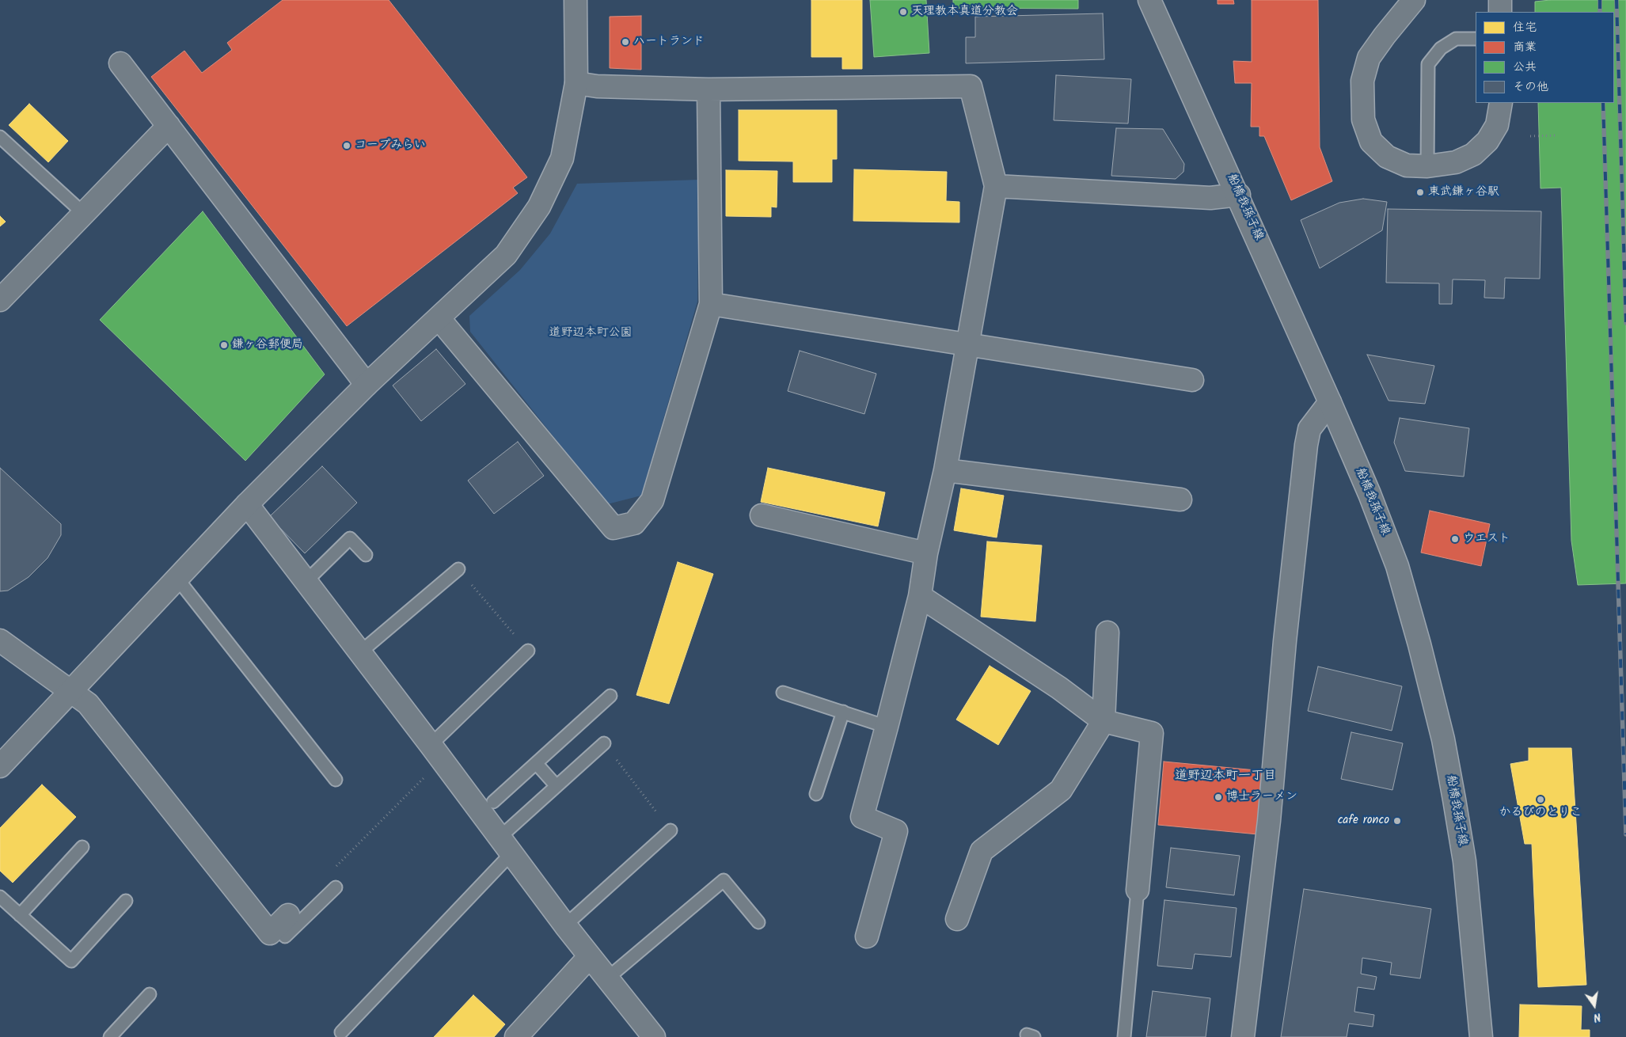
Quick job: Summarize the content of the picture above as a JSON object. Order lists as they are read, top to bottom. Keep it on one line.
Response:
{"streets":{"street":["船橋我孫子線"]},"districts":["道野辺本町一丁目"],"parks":["道野辺本町公園"],"places":["天理教本真道分教会","ハートランド","コープみらい","東武鎌ヶ谷駅","鎌ヶ谷郵便局","ウエスト","博士ラーメン","かるびのとりこ","cafe ronco"],"legend":["住宅","商業","公共","その他"],"north":"bottom"}
